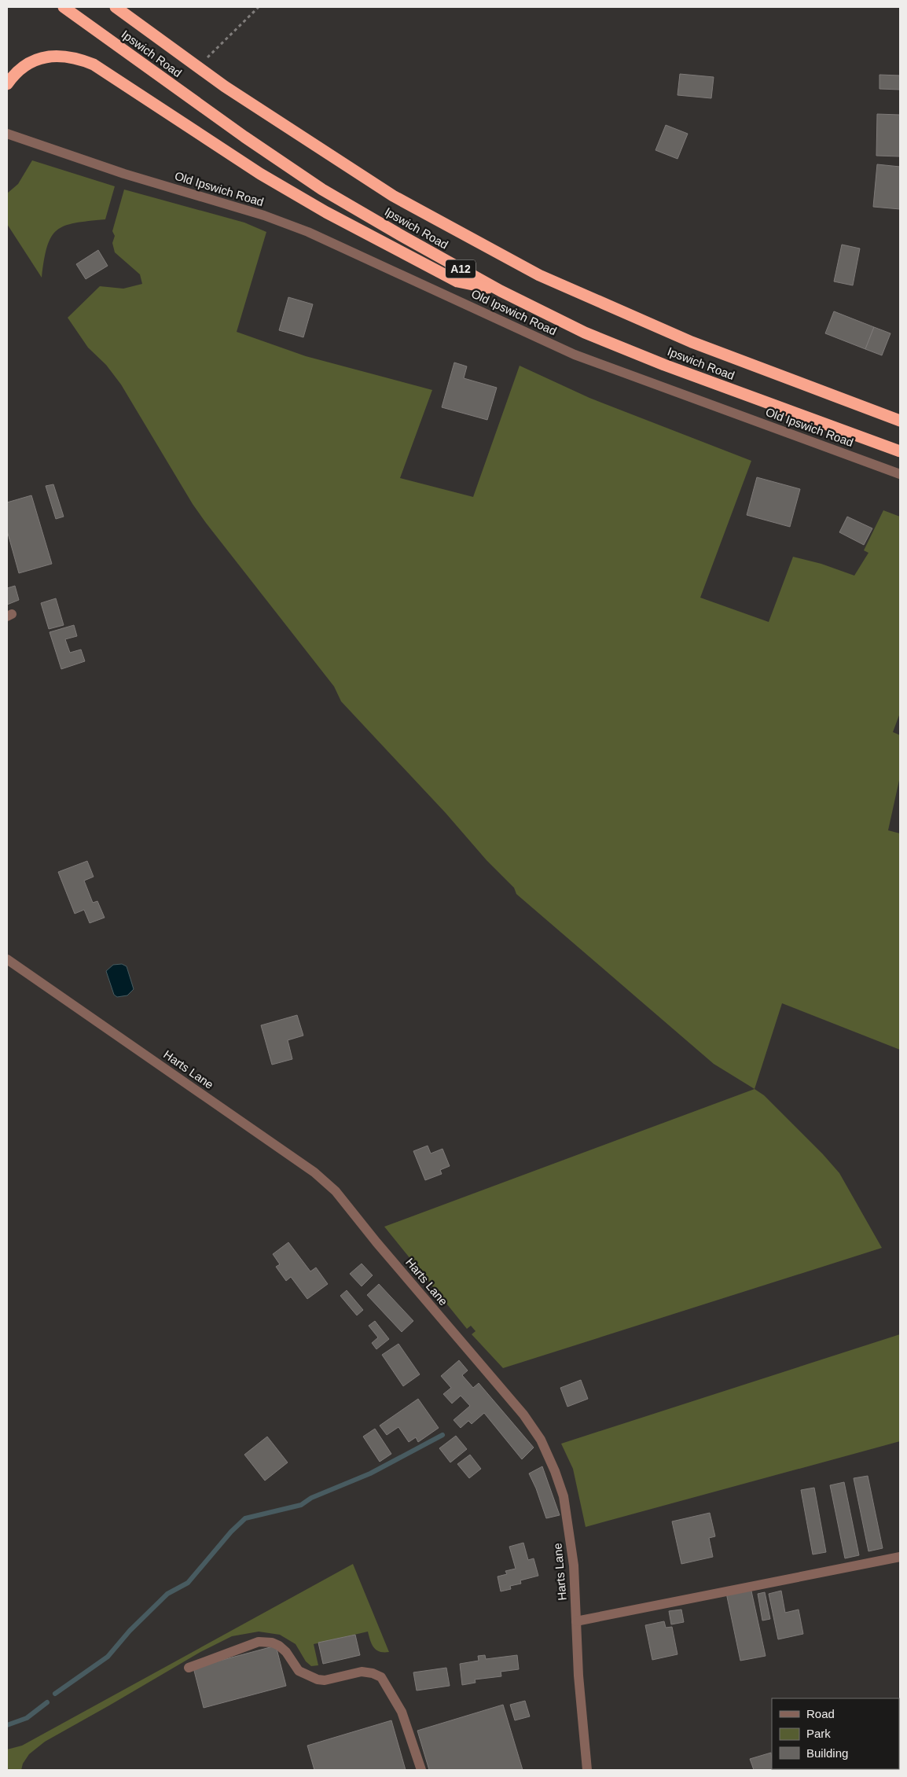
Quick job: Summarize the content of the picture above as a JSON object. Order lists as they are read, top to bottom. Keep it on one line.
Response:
{"streets":{"highway":["Ipswich Road","A12"],"street":["Old Ipswich Road","Harts Lane"]},"crossings":[["Ipswich Road","A12"]],"legend":["Road","Park","Building"]}
